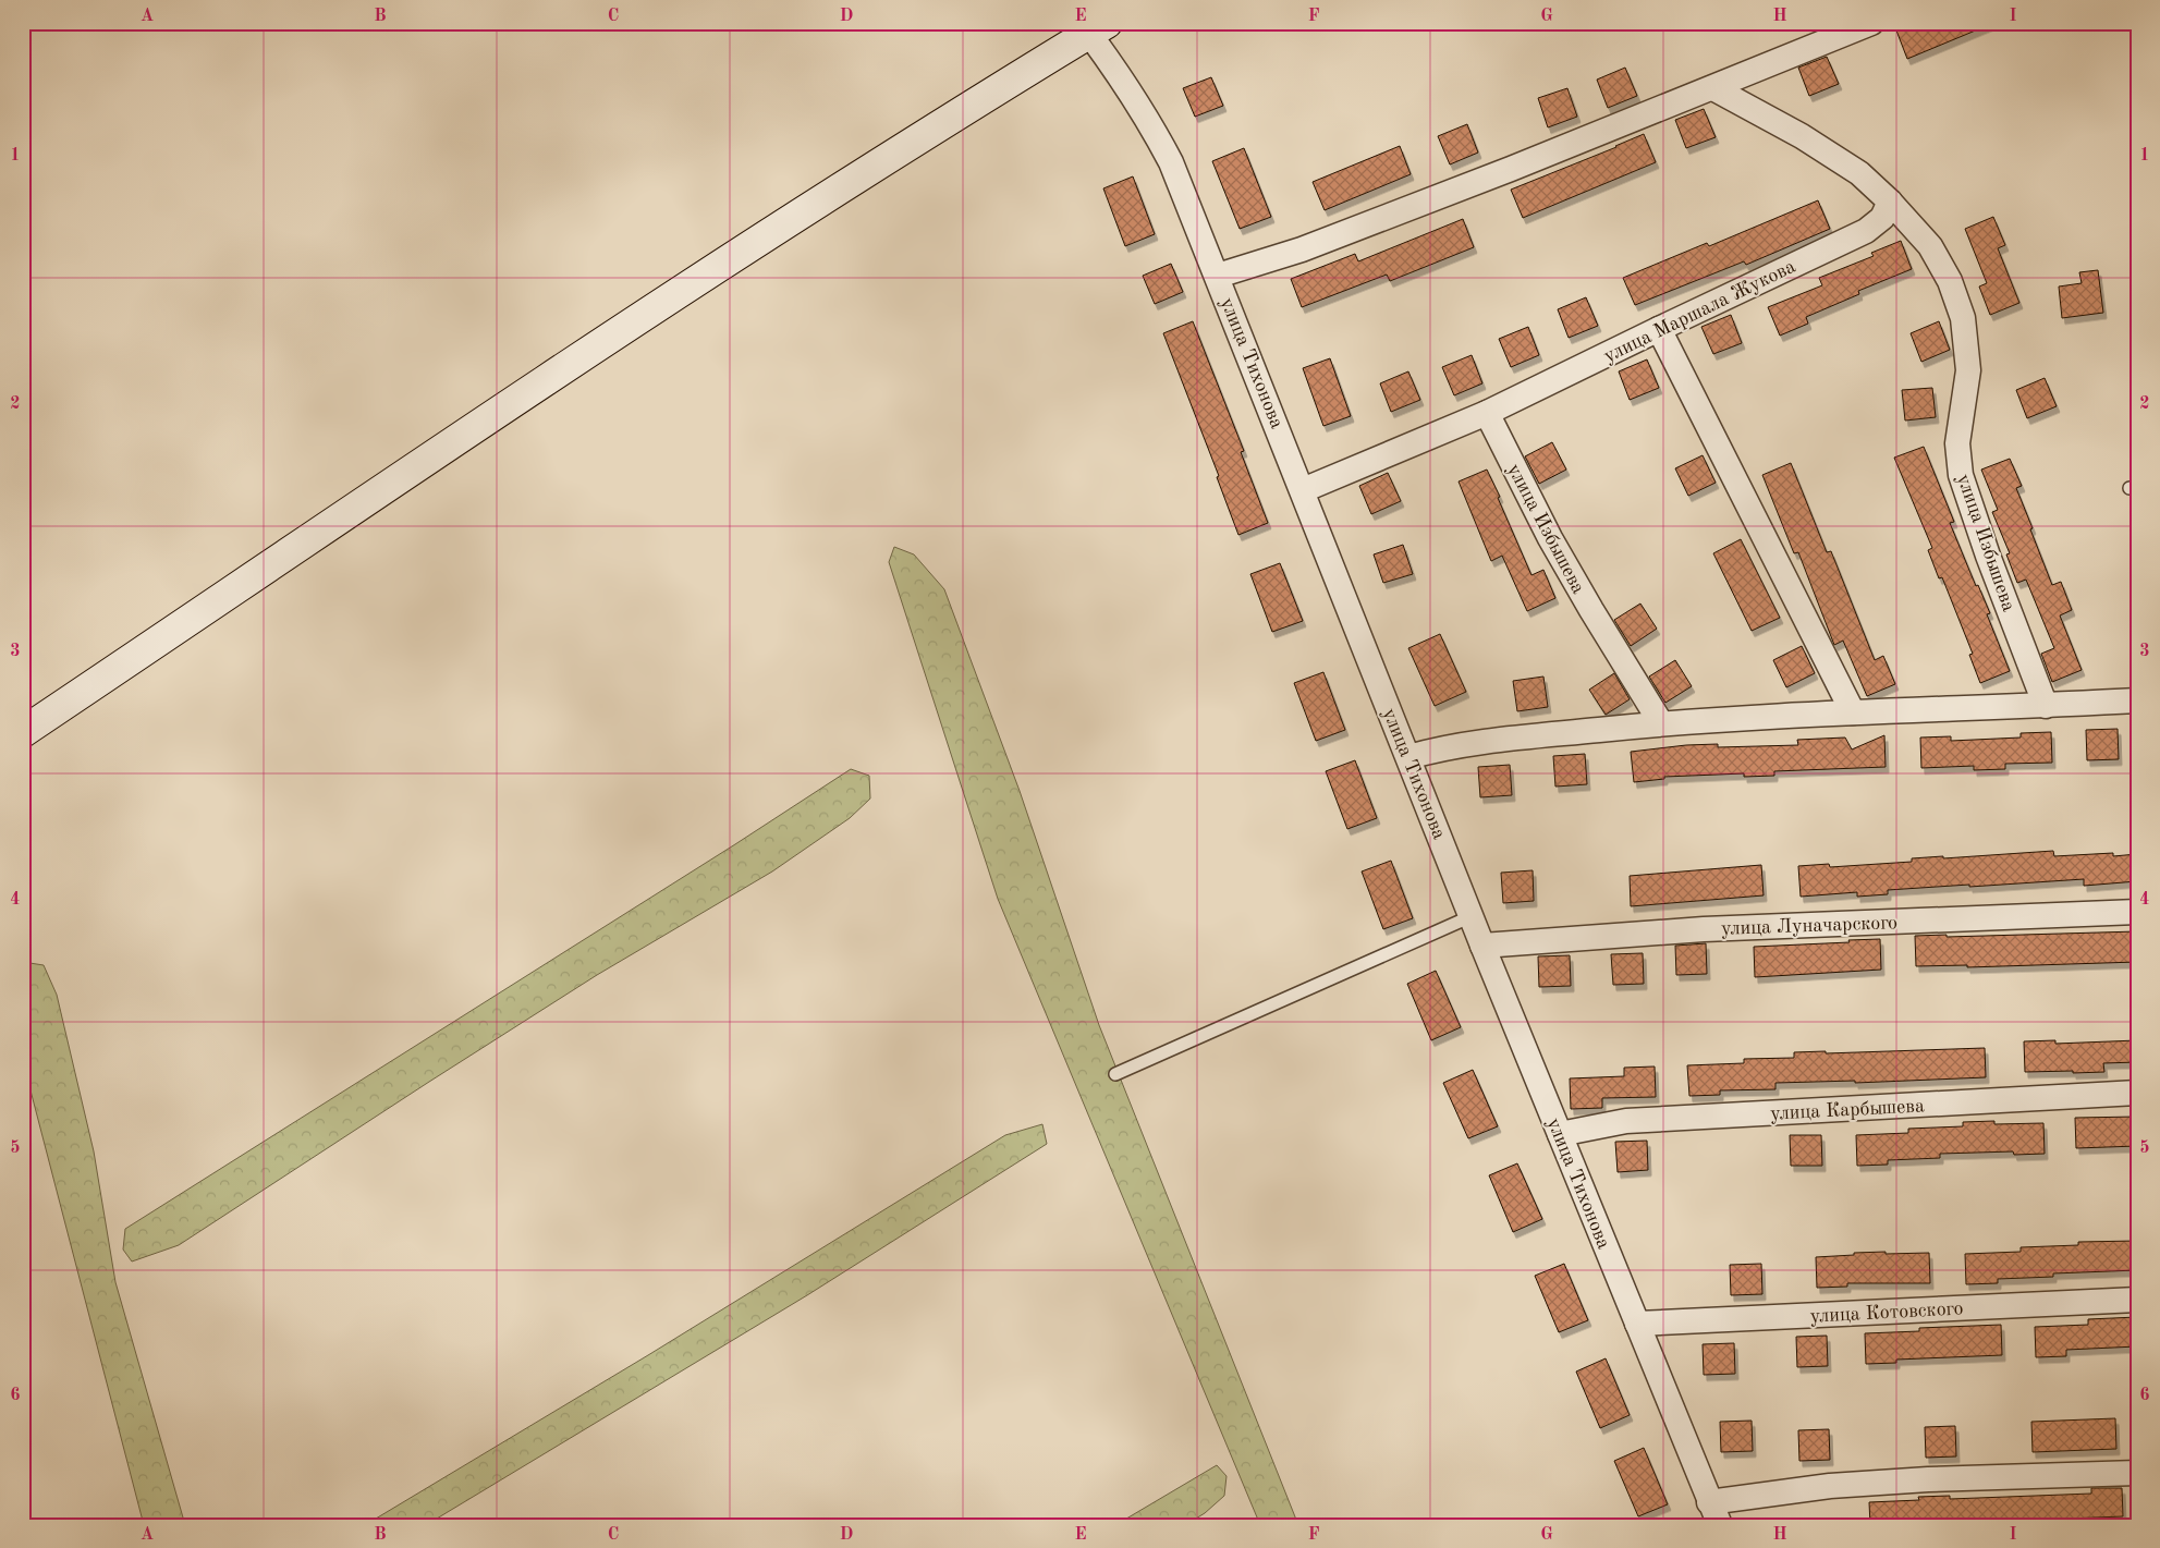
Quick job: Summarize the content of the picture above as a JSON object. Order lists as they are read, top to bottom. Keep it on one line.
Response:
{"streets":{"street":["улица Маршала Жукова","улица Тихонова","улица Избышева","улица Луначарского","улица Карбышева","улица Котовского"]},"crossings":[["улица Маршала Жукова","улица Тихонова"],["улица Маршала Жукова","улица Избышева"],["улица Тихонова","улица Луначарского"],["улица Тихонова","улица Карбышева"],["улица Тихонова","улица Котовского"]],"grid":{"columns":["A","B","C","D","E","F","G","H","I"],"rows":["1","2","3","4","5","6"]}}
